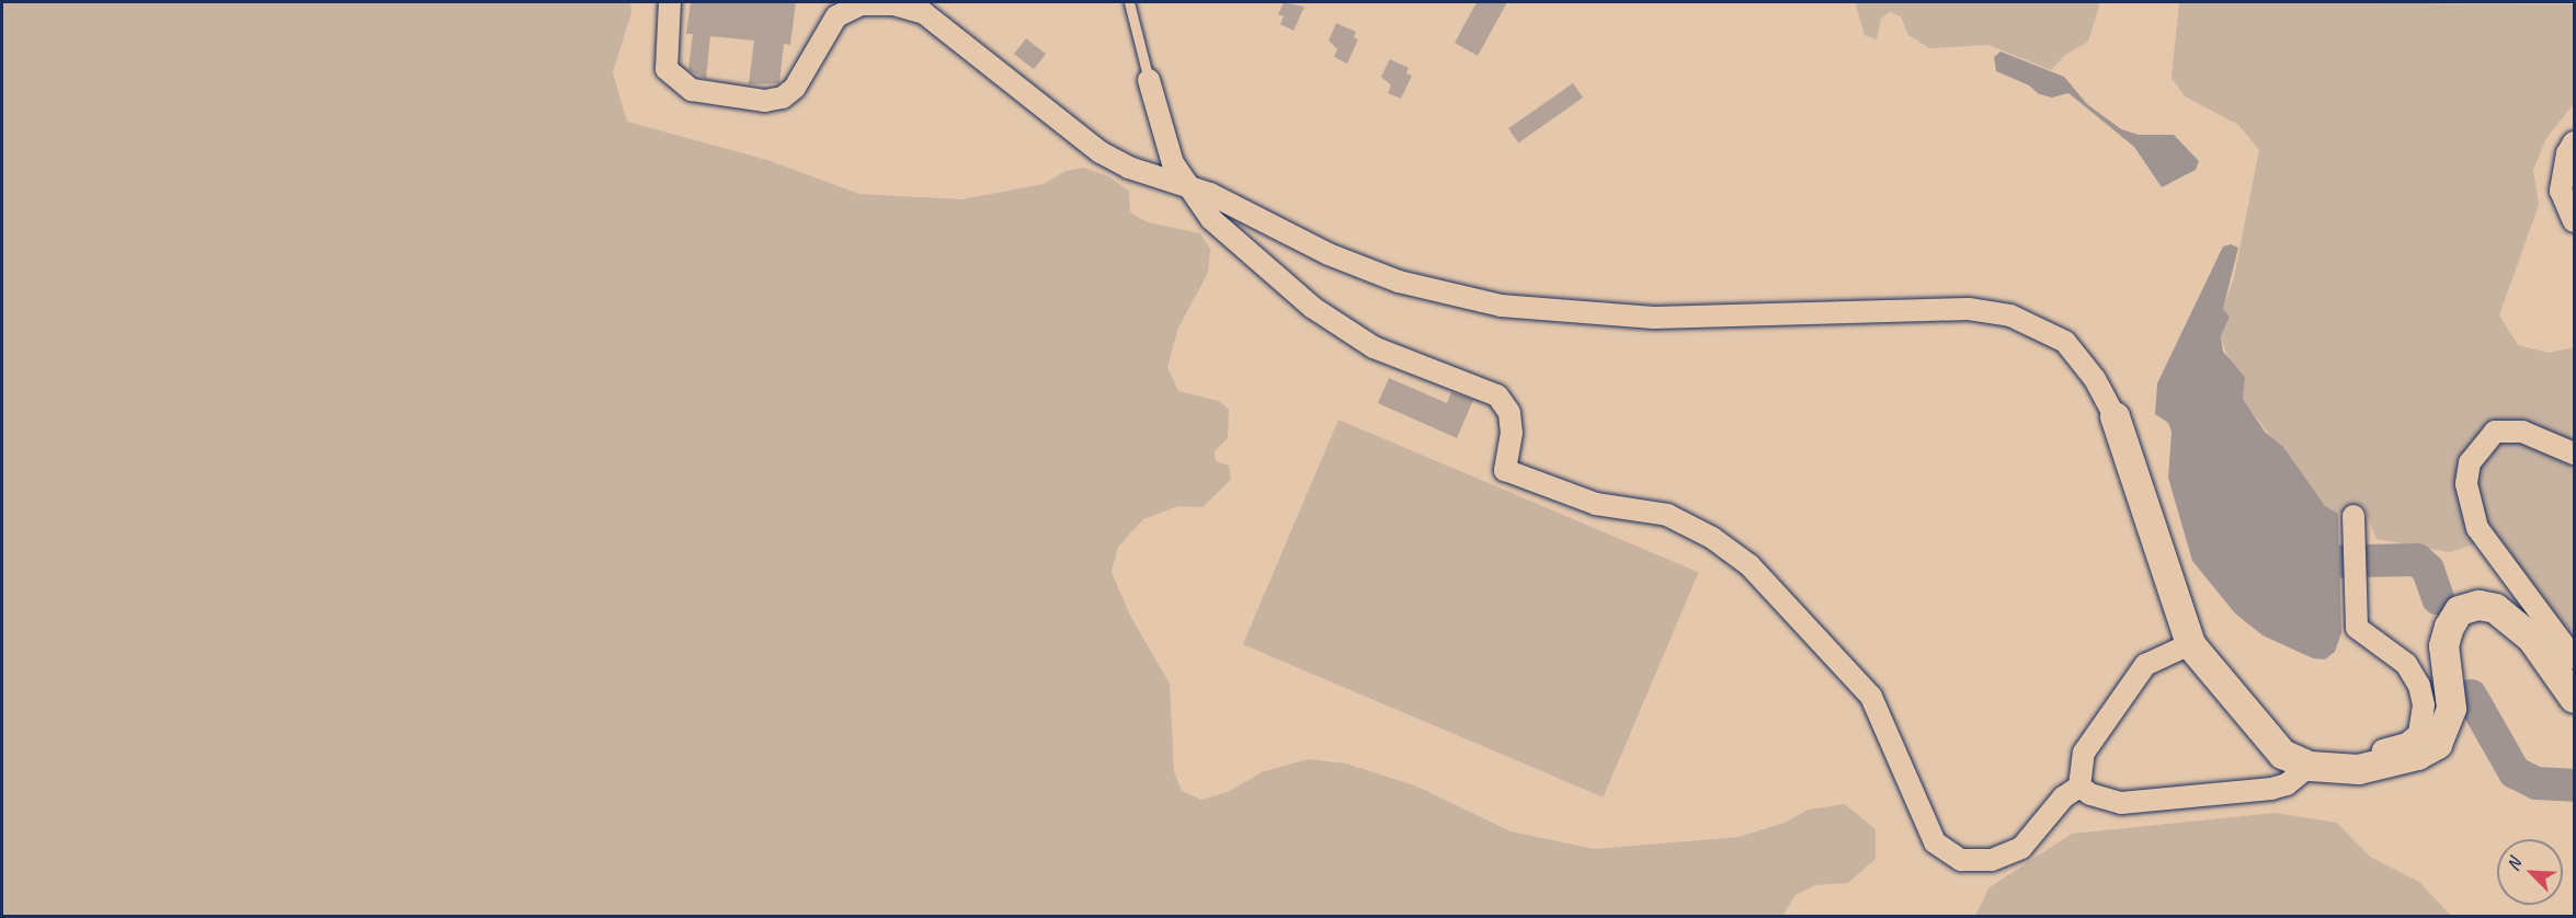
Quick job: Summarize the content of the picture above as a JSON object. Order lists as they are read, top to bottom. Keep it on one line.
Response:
{"north":"top left"}
